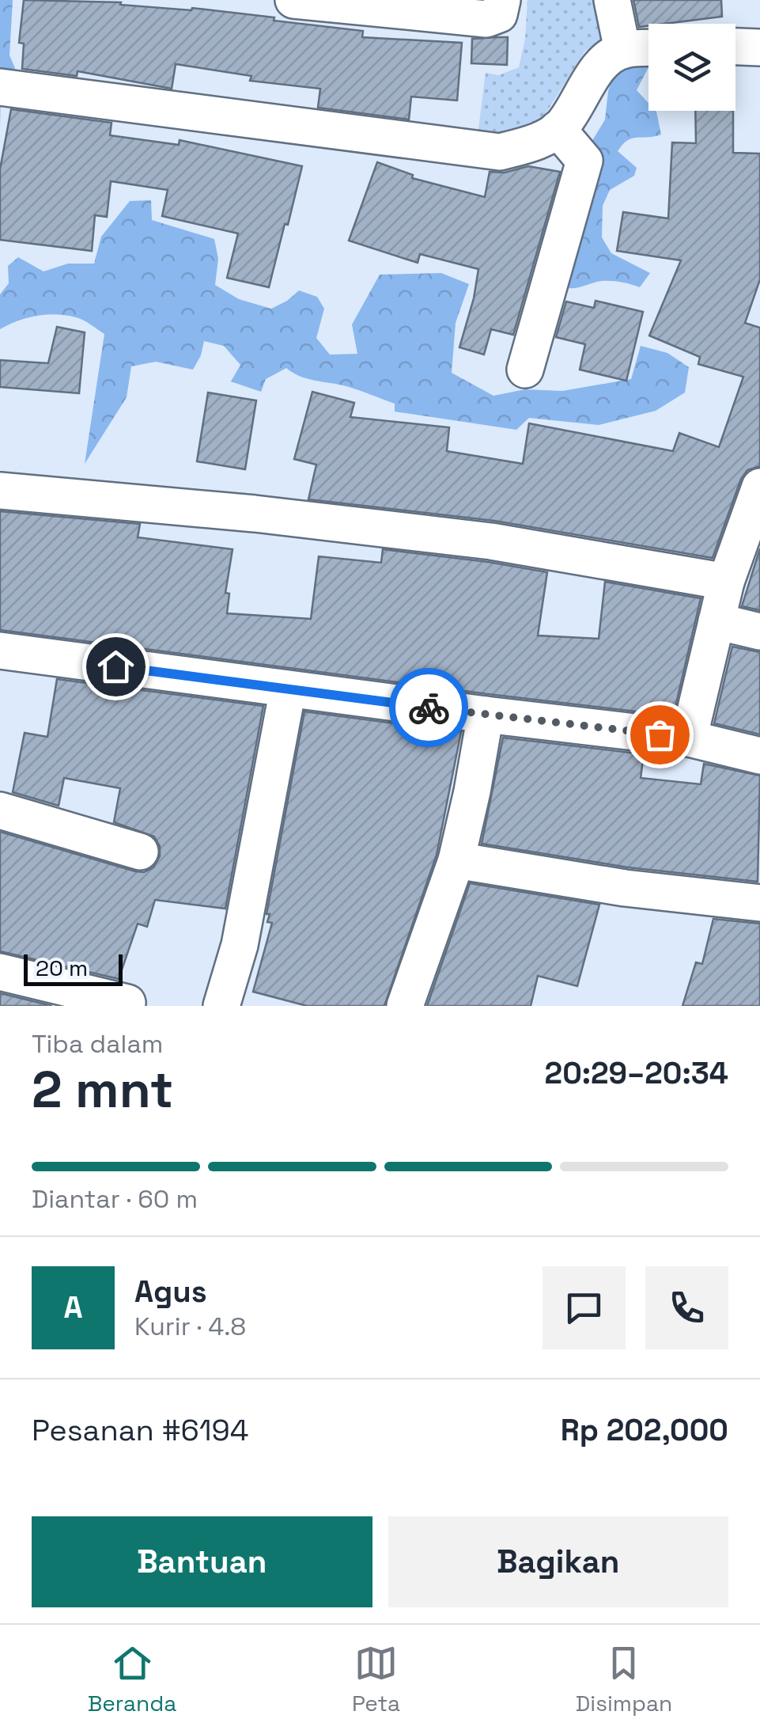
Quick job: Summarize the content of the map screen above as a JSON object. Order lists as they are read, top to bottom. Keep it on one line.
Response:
{"scale_bar":"20 m","page":{"scale":"20 m","heading":["2 mnt","Tiba dalam","20:29–20:34"],"panel":["Agus","Kurir · 4.8","Pesanan #6194","Rp 202,000"],"bar":"Diantar · 60 m","round":"A","buttons":["Bantuan","Bagikan"],"tabs":["Beranda","Peta","Disimpan"]}}
